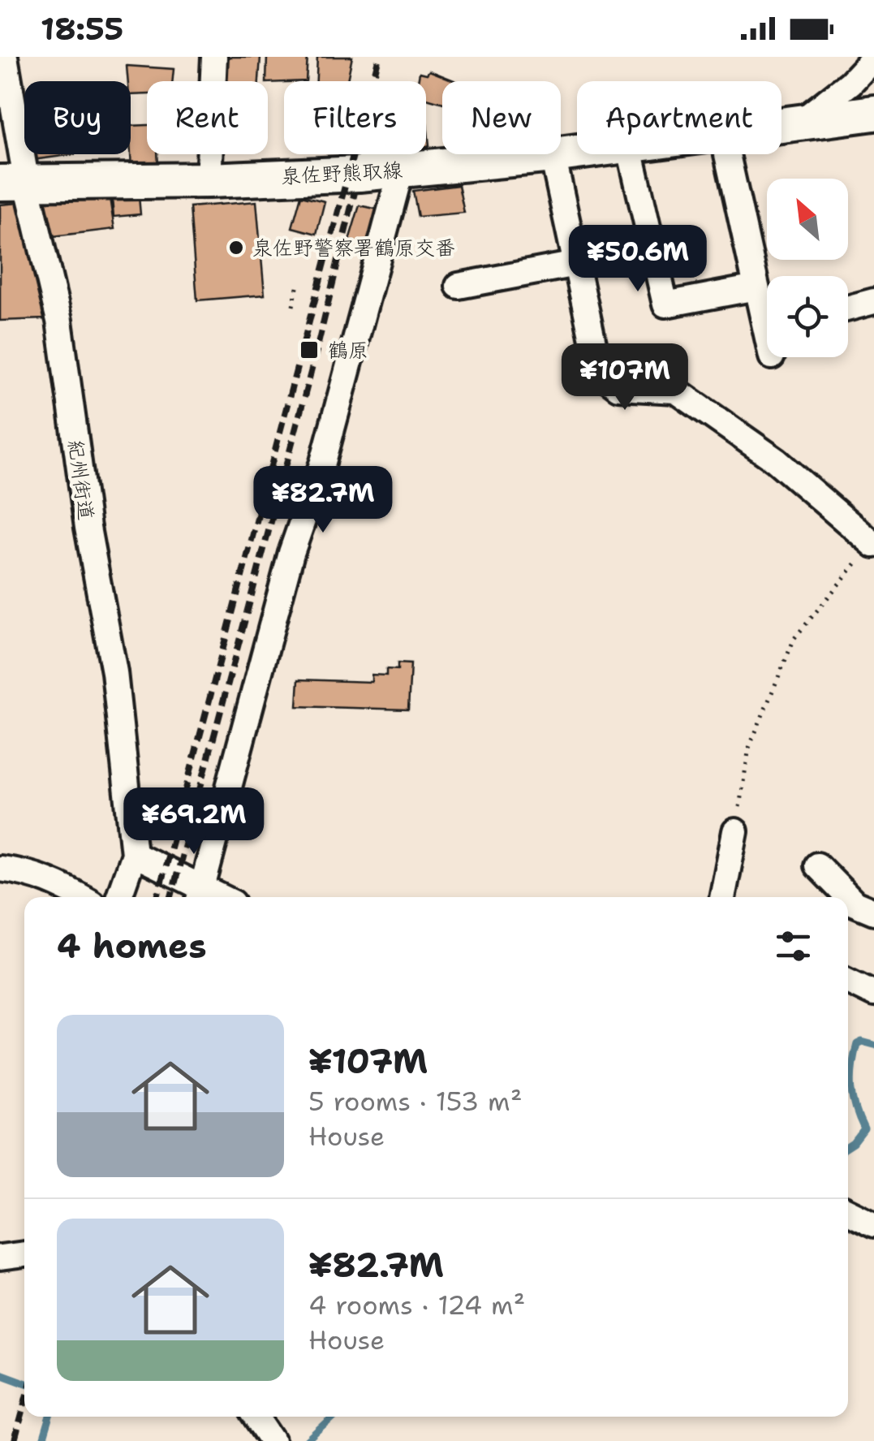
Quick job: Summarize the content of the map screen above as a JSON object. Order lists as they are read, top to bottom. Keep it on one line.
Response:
{"streets":{"main road":["泉佐野熊取線"],"street":["紀州街道"]},"crossings":[["泉佐野熊取線","紀州街道"]],"places":{"other":["泉佐野警察署鶴原交番"],"transit":["鶴原"]},"north":"top left","page":{"status":"18:55","chip":["Buy","Rent","Filters","New","Apartment"],"price":["¥50.6M","¥107M","¥82.7M","¥69.2M"],"heading":"4 homes","list":[{"name":"¥107M","note":"5 rooms · 153 m² · House"},{"name":"¥82.7M","note":"4 rooms · 124 m² · House"}]}}
